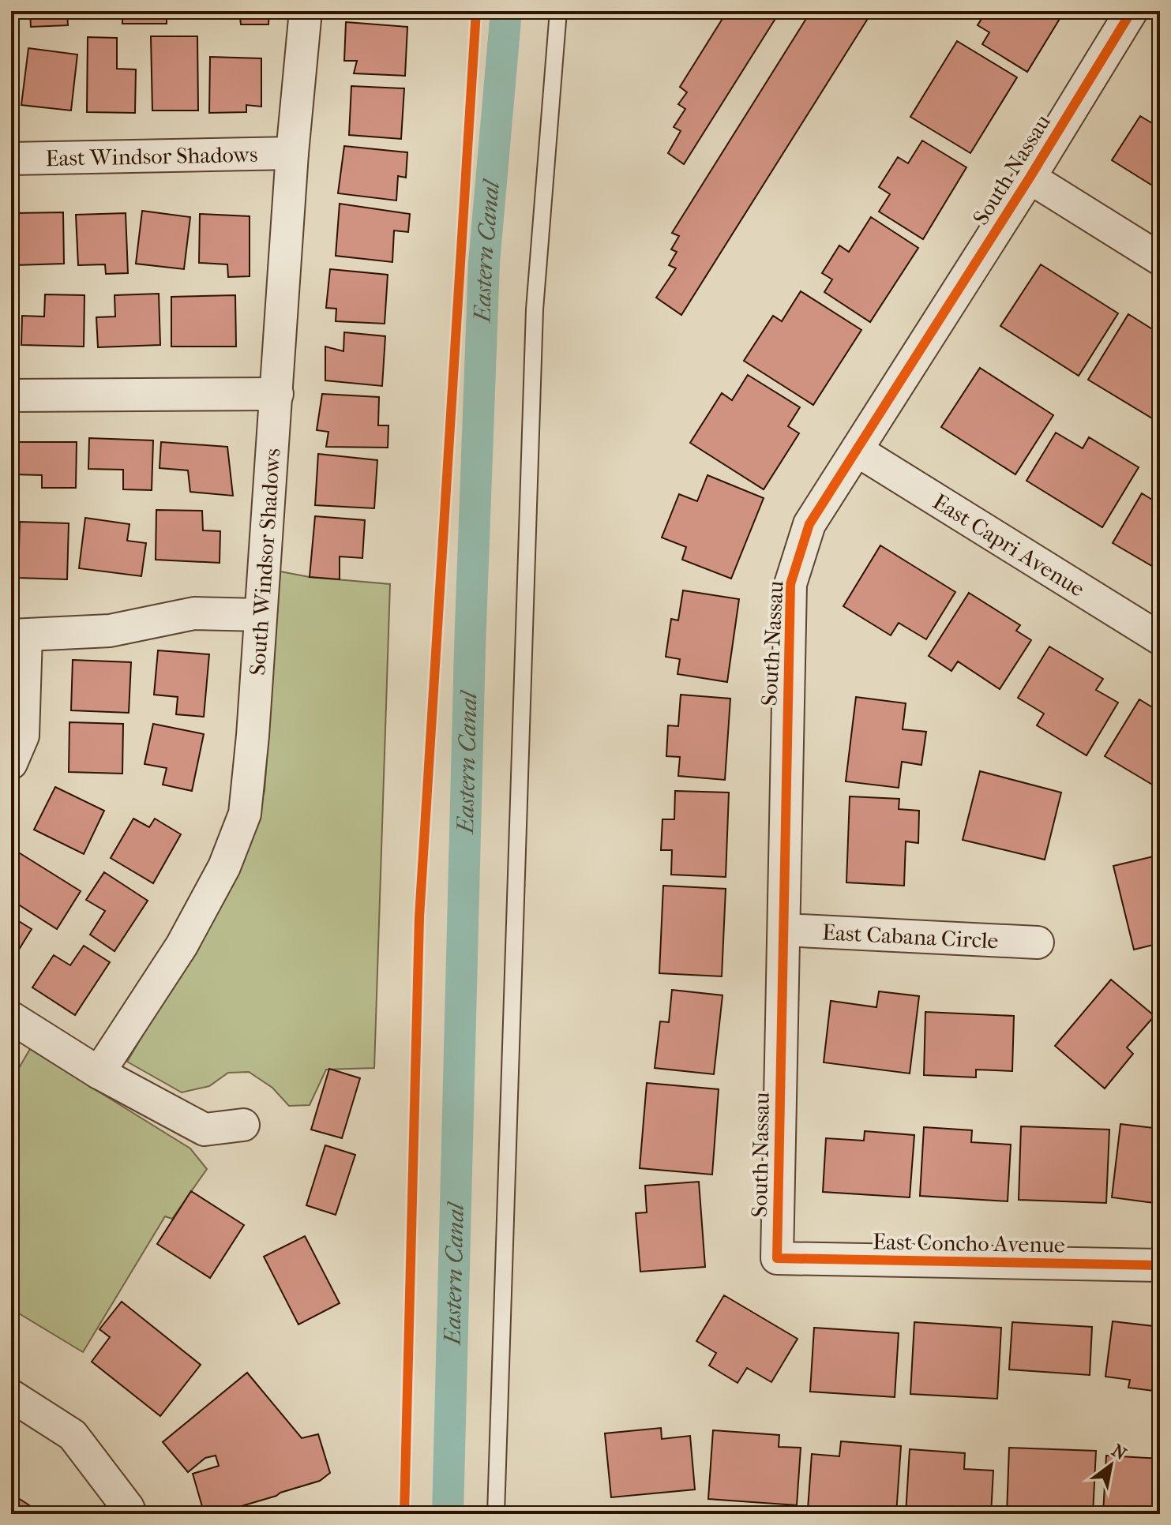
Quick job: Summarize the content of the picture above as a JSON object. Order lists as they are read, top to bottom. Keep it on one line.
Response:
{"streets":{"street":["East Windsor Shadows","South Nassau","East Capri Avenue","South Windsor Shadows","East Cabana Circle","East Concho Avenue"]},"crossings":[["East Windsor Shadows","South Windsor Shadows"],["South Nassau","East Capri Avenue"],["South Nassau","East Cabana Circle"],["South Nassau","East Concho Avenue"]],"water":["Eastern Canal"],"north":"top right"}
